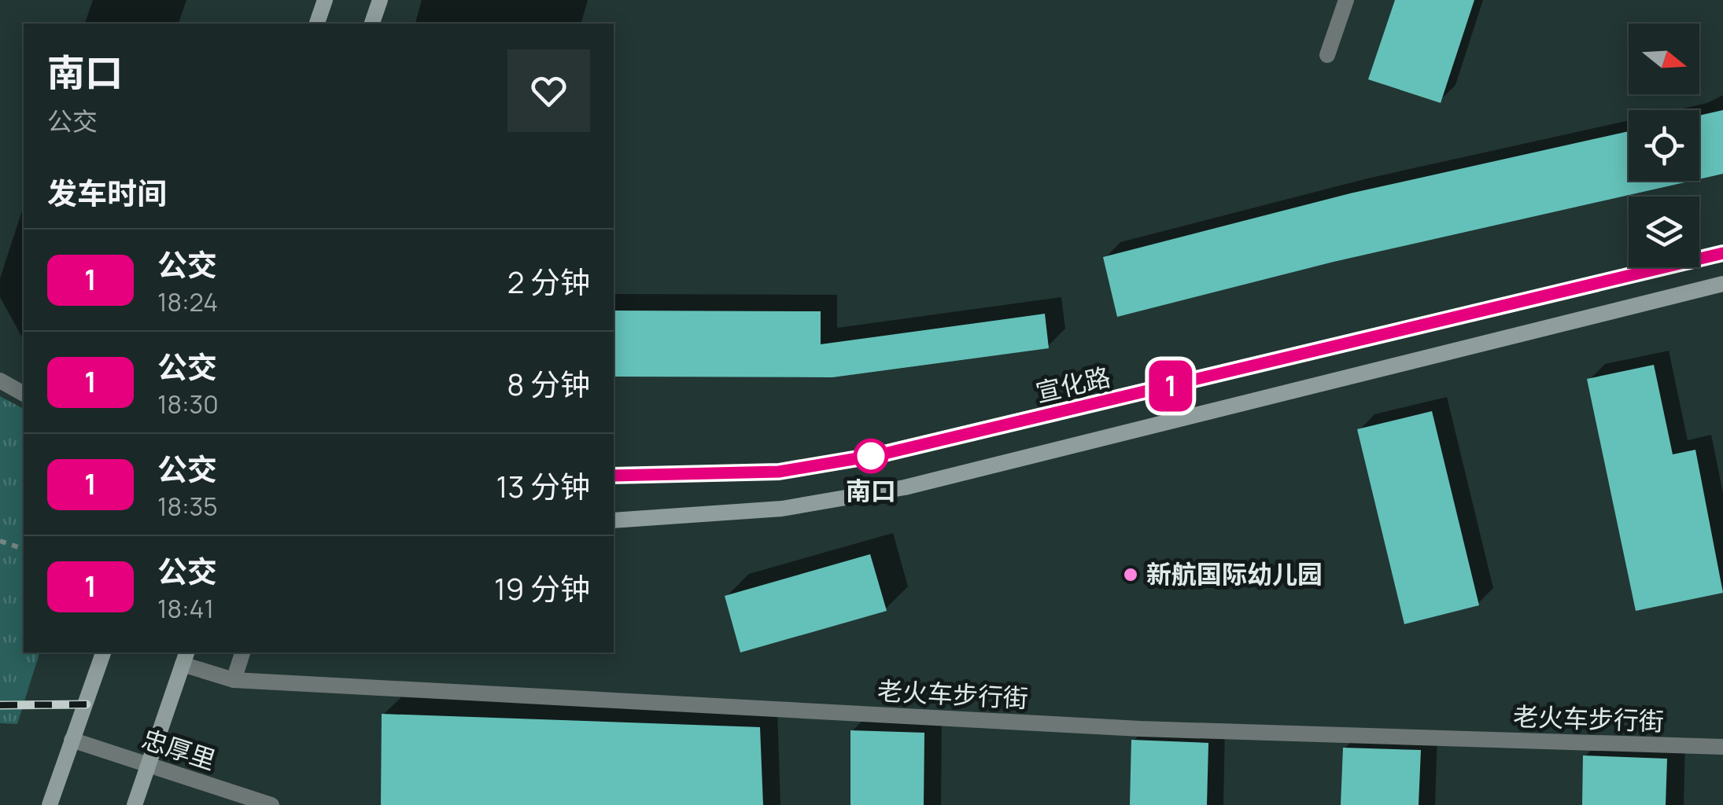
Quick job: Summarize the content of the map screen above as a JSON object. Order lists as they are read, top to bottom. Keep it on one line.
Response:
{"streets":{"main road":["宣化路"],"street":["老火车步行街","忠厚里"]},"places":["南口","新航国际幼儿园"],"lines":["bus line 1"],"north":"right","page":{"on_map":"1","heading":[["南口","公交"],"发车时间"],"list":[{"mark":"1","name":"公交","note":"18:24","value":"2 分钟"},{"mark":"1","name":"公交","note":"18:30","value":"8 分钟"},{"mark":"1","name":"公交","note":"18:35","value":"13 分钟"},{"mark":"1","name":"公交","note":"18:41","value":"19 分钟"}]}}
